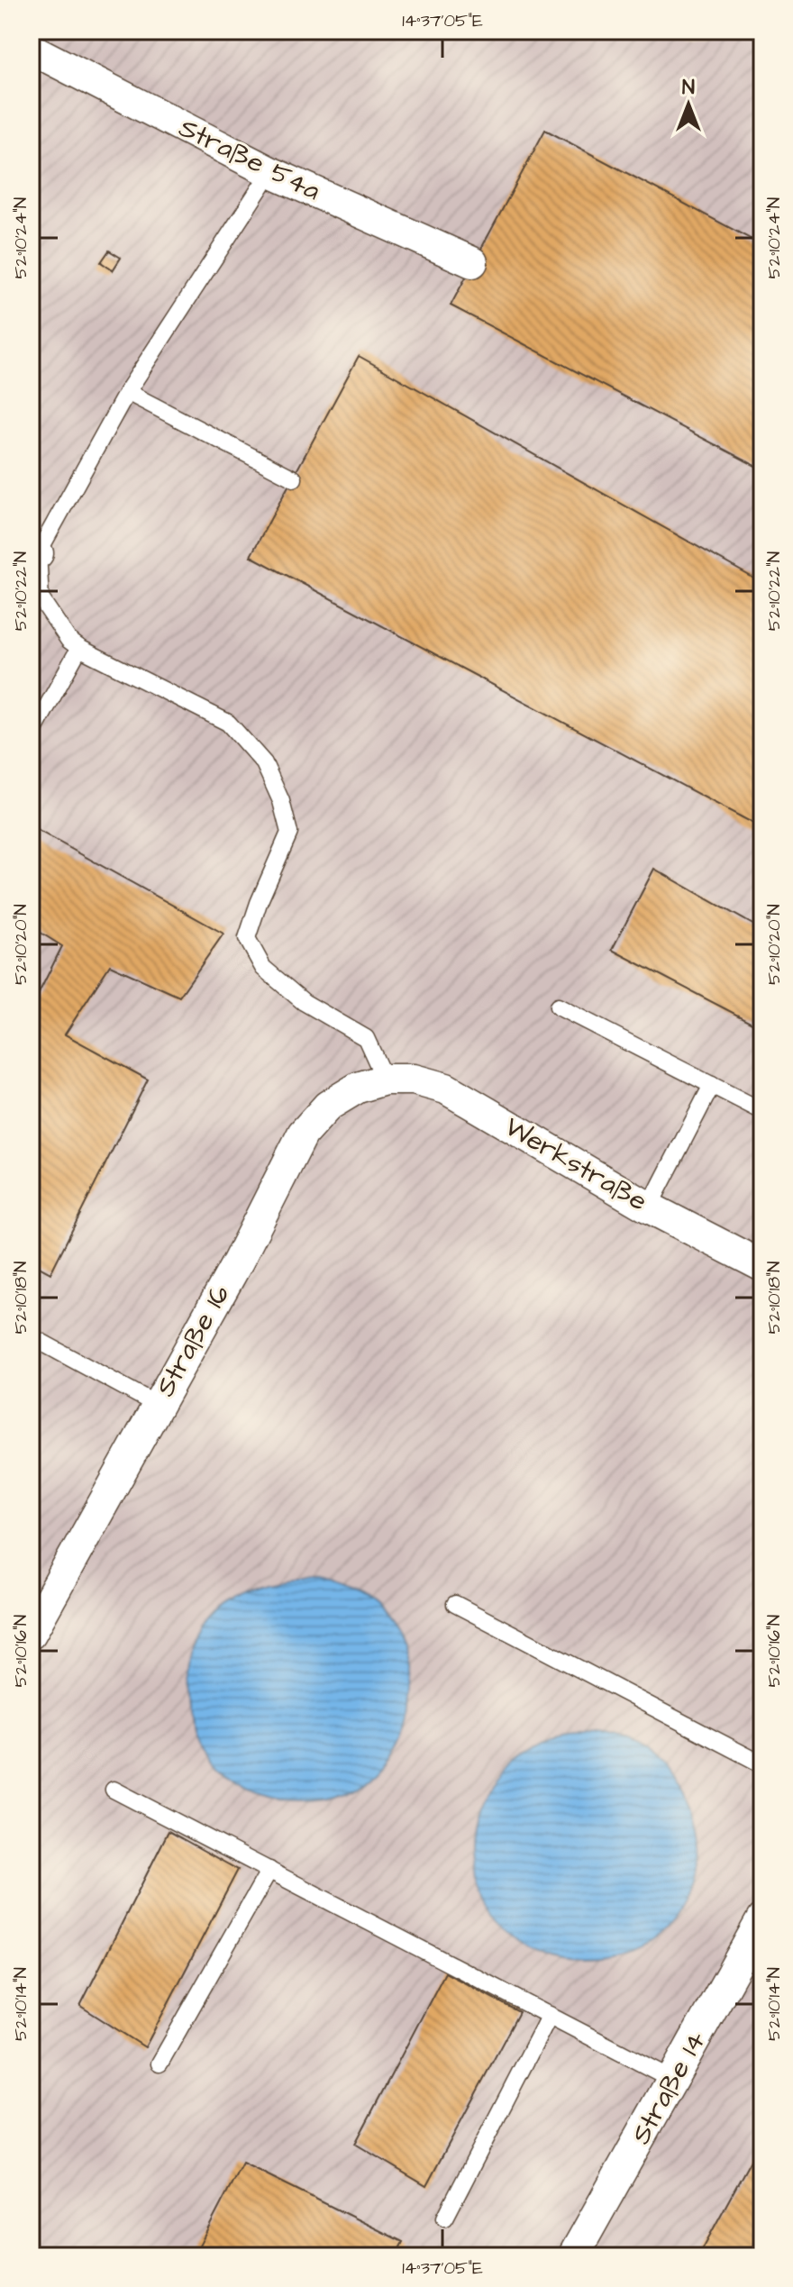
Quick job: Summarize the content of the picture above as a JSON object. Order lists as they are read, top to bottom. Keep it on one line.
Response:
{"streets":{"street":["Straße 54a","Werkstraße","Straße 16","Straße 14"]},"crossings":[["Werkstraße","Straße 16"]],"north":"top","coordinates":["14°37'05\"E","52°10'24\"N","52°10'22\"N","52°10'20\"N","52°10'18\"N","52°10'16\"N","52°10'14\"N"]}
